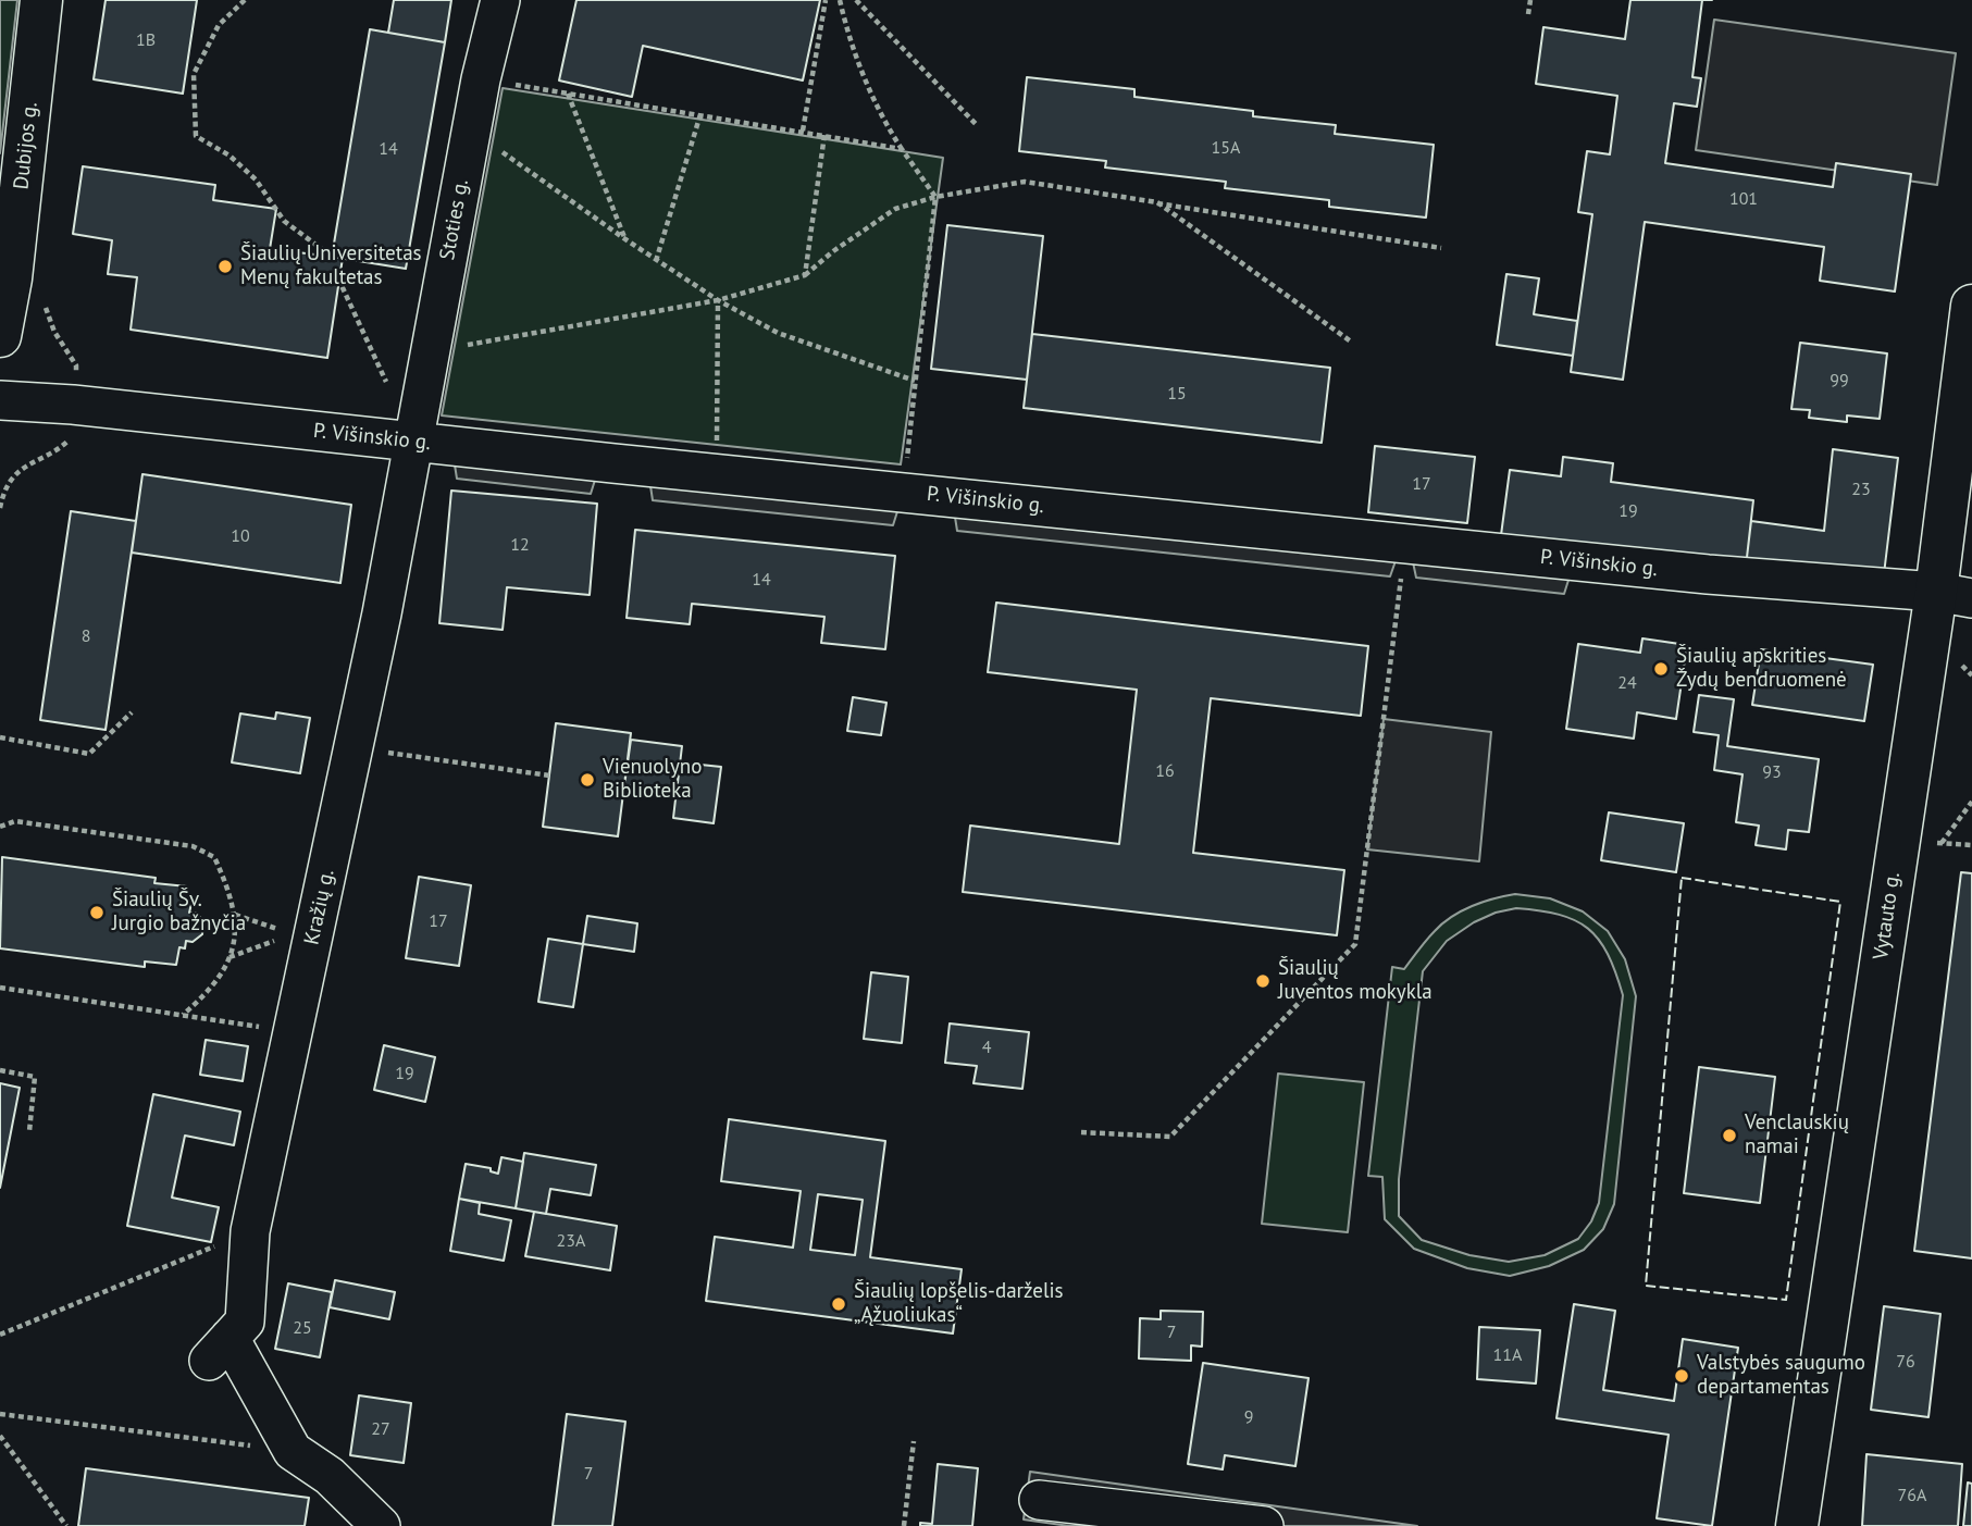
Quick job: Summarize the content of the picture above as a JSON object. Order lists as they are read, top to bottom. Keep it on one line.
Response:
{"streets":{"main road":["Dubijos g.","Vytauto g."],"street":["Stoties g.","P. Višinskio g.","Kražių g."]},"crossings":[["Stoties g.","P. Višinskio g."],["Stoties g.","Kražių g."],["P. Višinskio g.","Kražių g."],["P. Višinskio g.","Vytauto g."]],"places":["Šiaulių Universitetas Menų fakultetas","Šiaulių apskrities Žydų bendruomenė","Vienuolyno Biblioteka","Šiaulių Šv. Jurgio bažnyčia","Šiaulių Juventos mokykla","Venclauskių namai","Šiaulių lopšelis-darželis „Ąžuoliukas“","Valstybės saugumo departamentas"],"house_numbers":["1B","15A","14","101","99","15","17","23","19","10","12","14","8","24","16","93","17","4","19","23A","25","7","11A","76","9","27","7","76A"]}
